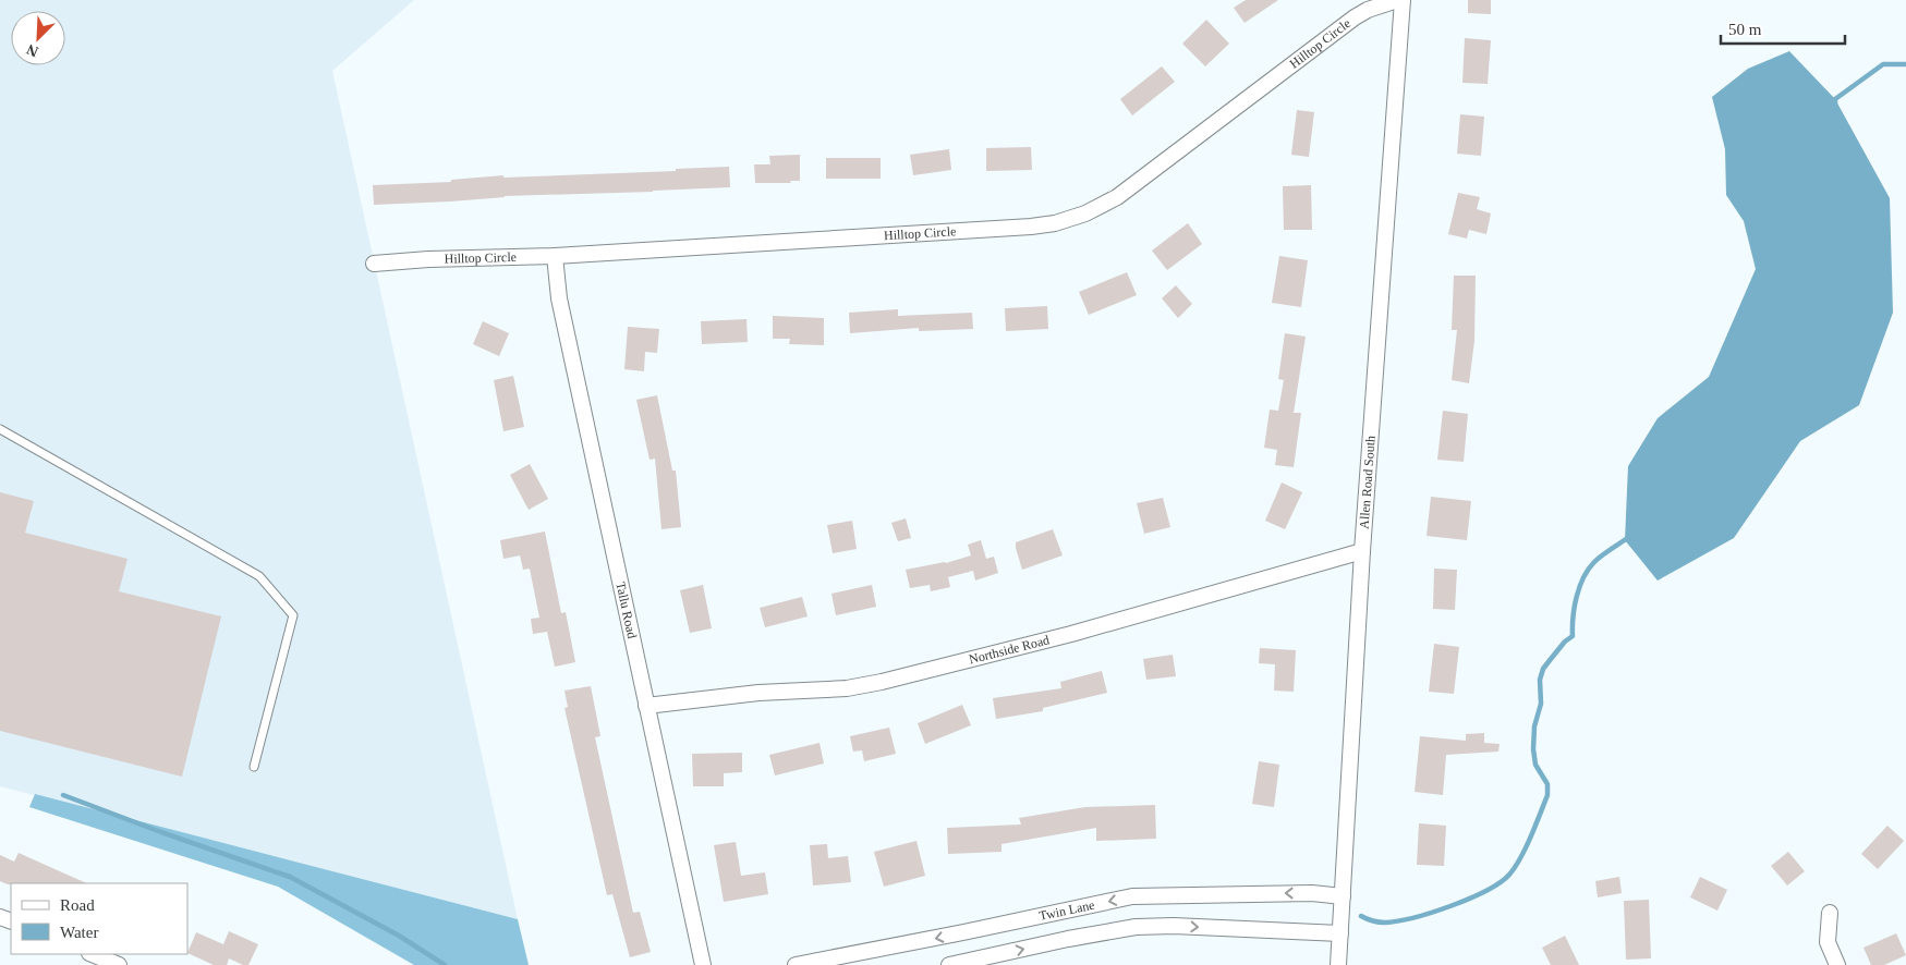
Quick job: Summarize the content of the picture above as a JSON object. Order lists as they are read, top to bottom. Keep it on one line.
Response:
{"streets":{"street":["Hilltop Circle","Allen Road South","Tallu Road","Northside Road","Twin Lane"]},"crossings":[["Hilltop Circle","Tallu Road"],["Allen Road South","Northside Road"],["Allen Road South","Twin Lane"],["Tallu Road","Northside Road"]],"legend":["Road","Water"],"scale_bar":"50 m","north":"bottom left"}
